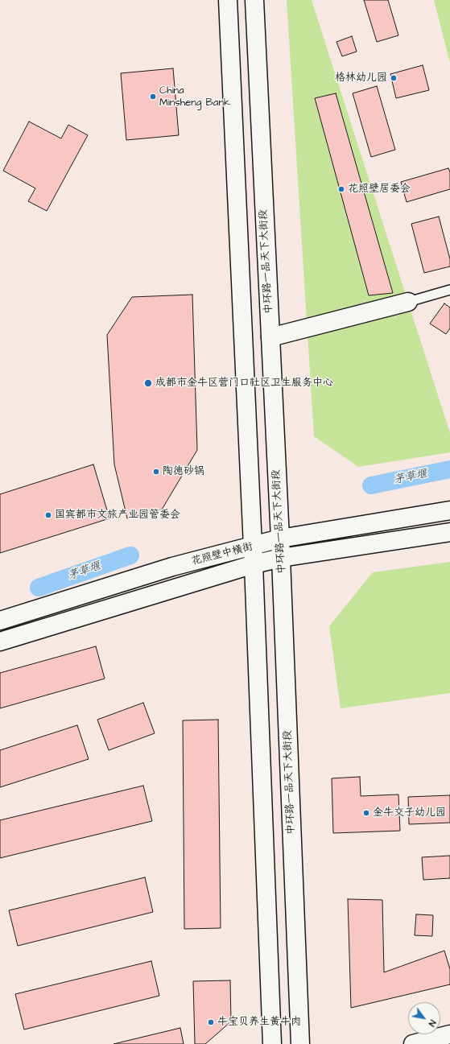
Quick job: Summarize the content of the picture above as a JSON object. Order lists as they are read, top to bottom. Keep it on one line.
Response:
{"streets":{"main road":["中环路一品天下大街段","花照壁中横街"]},"crossings":[["中环路一品天下大街段","花照壁中横街"]],"water":["茅草堰"],"places":["格林幼儿园","China Minsheng Bank","花照壁居委会","成都市金牛区营门口社区卫生服务中心","陶德砂锅","国宾都市文旅产业园管委会","金牛交子幼儿园","牛宝贝养生黄牛肉"],"north":"bottom right"}
